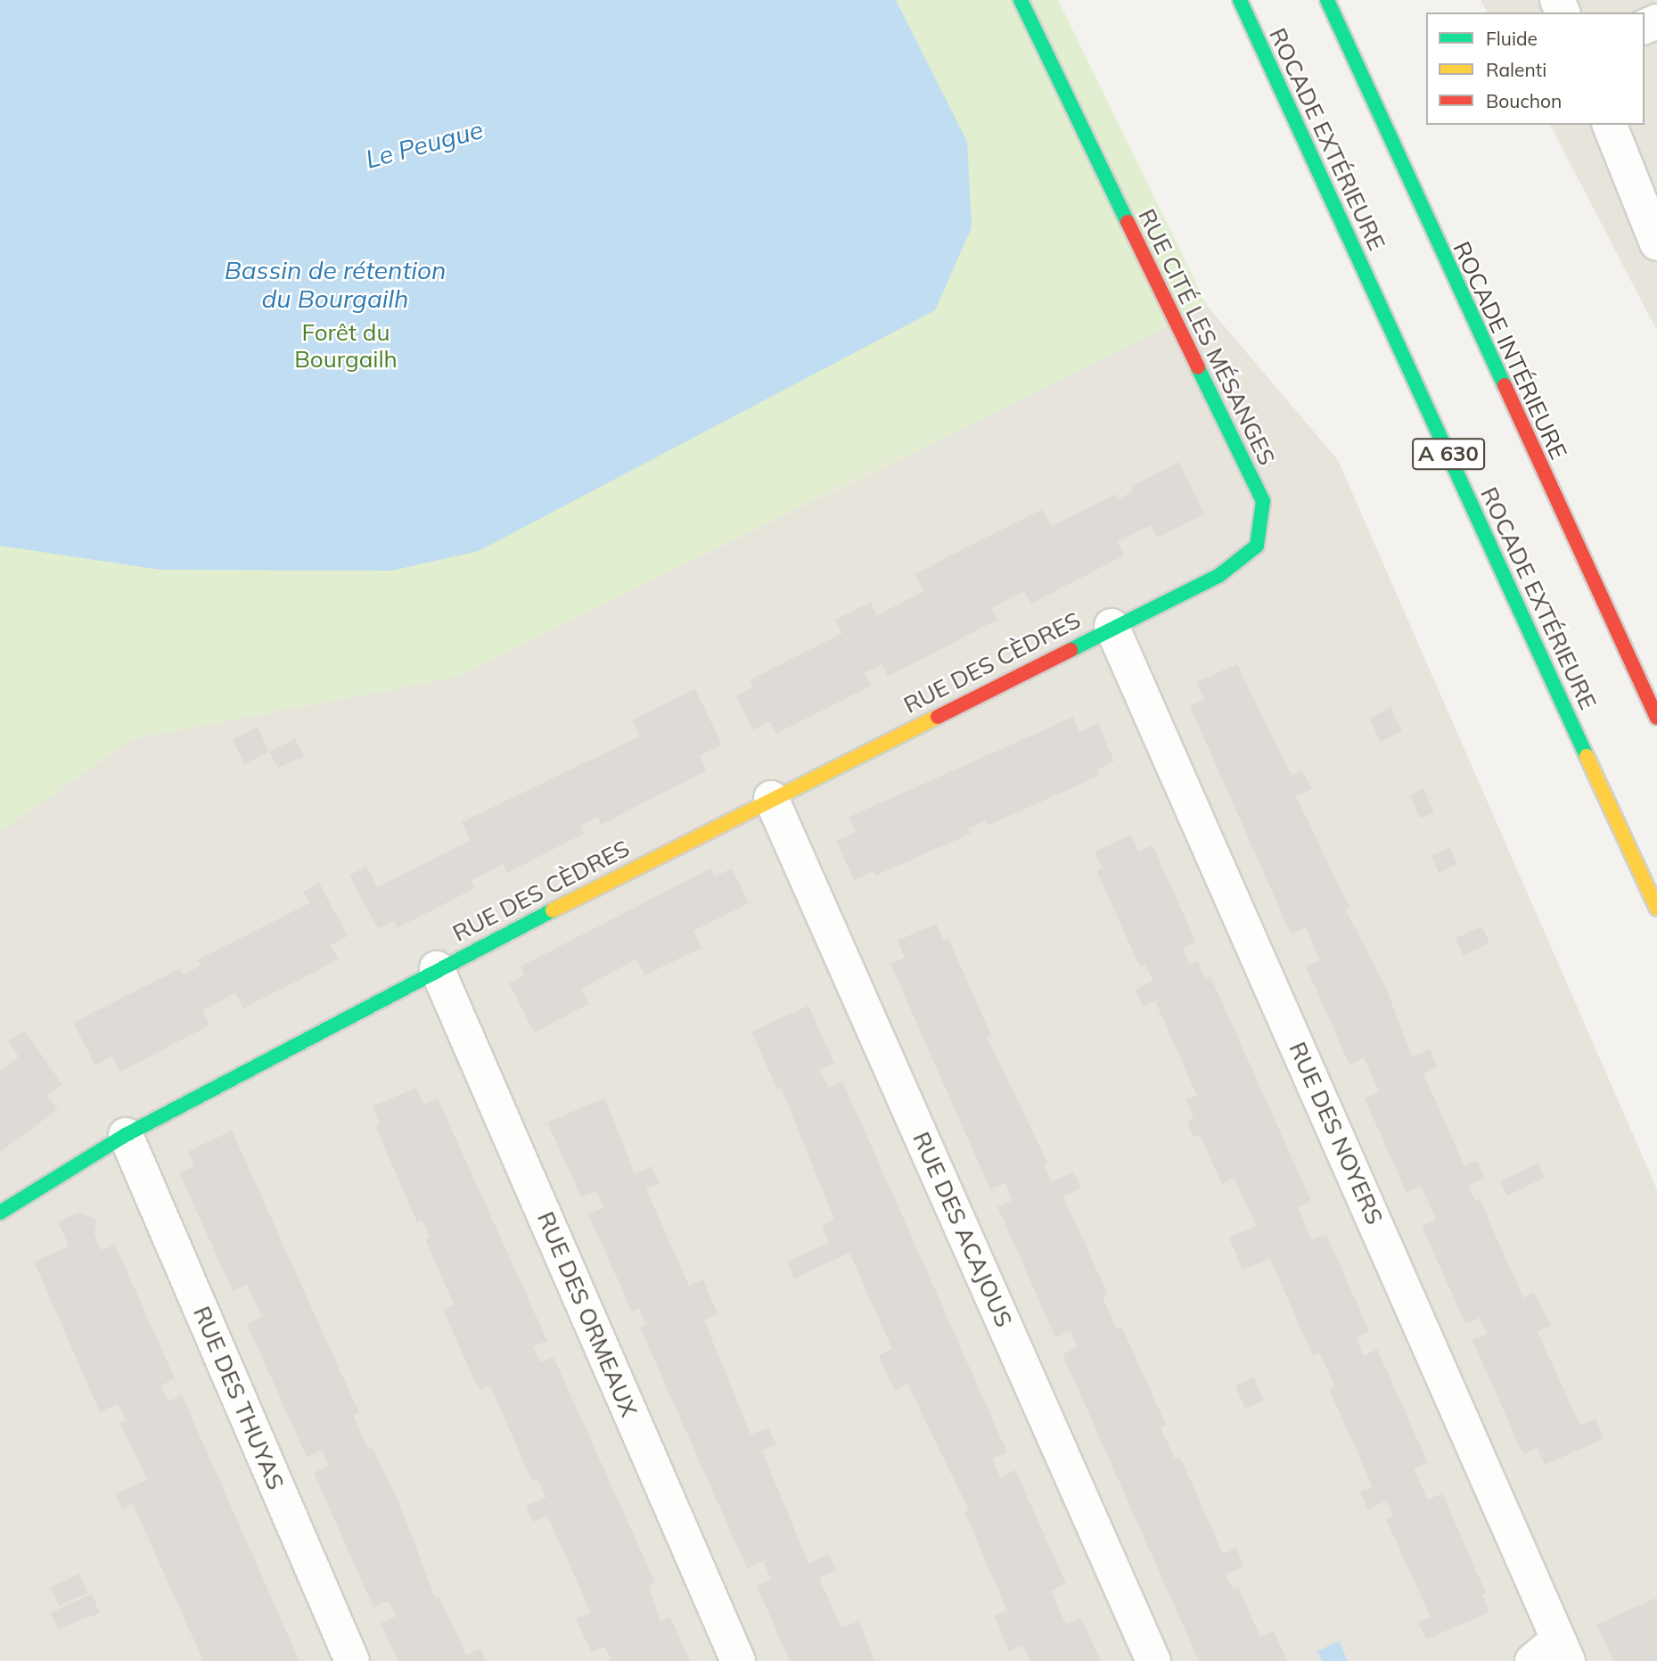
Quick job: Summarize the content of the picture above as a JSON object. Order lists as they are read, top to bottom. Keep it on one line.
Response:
{"streets":{"main road":["ROCADE EXTÉRIEURE","RUE CITÉ LES MÉSANGES","ROCADE INTÉRIEURE","A 630","RUE DES CÈDRES"],"street":["RUE DES NOYERS","RUE DES ACAJOUS","RUE DES ORMEAUX","RUE DES THUYAS"]},"crossings":[["RUE CITÉ LES MÉSANGES","RUE DES CÈDRES"],["RUE CITÉ LES MÉSANGES","RUE DES NOYERS"],["RUE DES CÈDRES","RUE DES NOYERS"],["RUE DES CÈDRES","RUE DES ACAJOUS"],["RUE DES CÈDRES","RUE DES ORMEAUX"],["RUE DES CÈDRES","RUE DES THUYAS"]],"water":["Le Peugue","Bassin de rétention du Bourgailh"],"parks":["Forêt du Bourgailh"],"legend":["Fluide","Ralenti","Bouchon"]}
